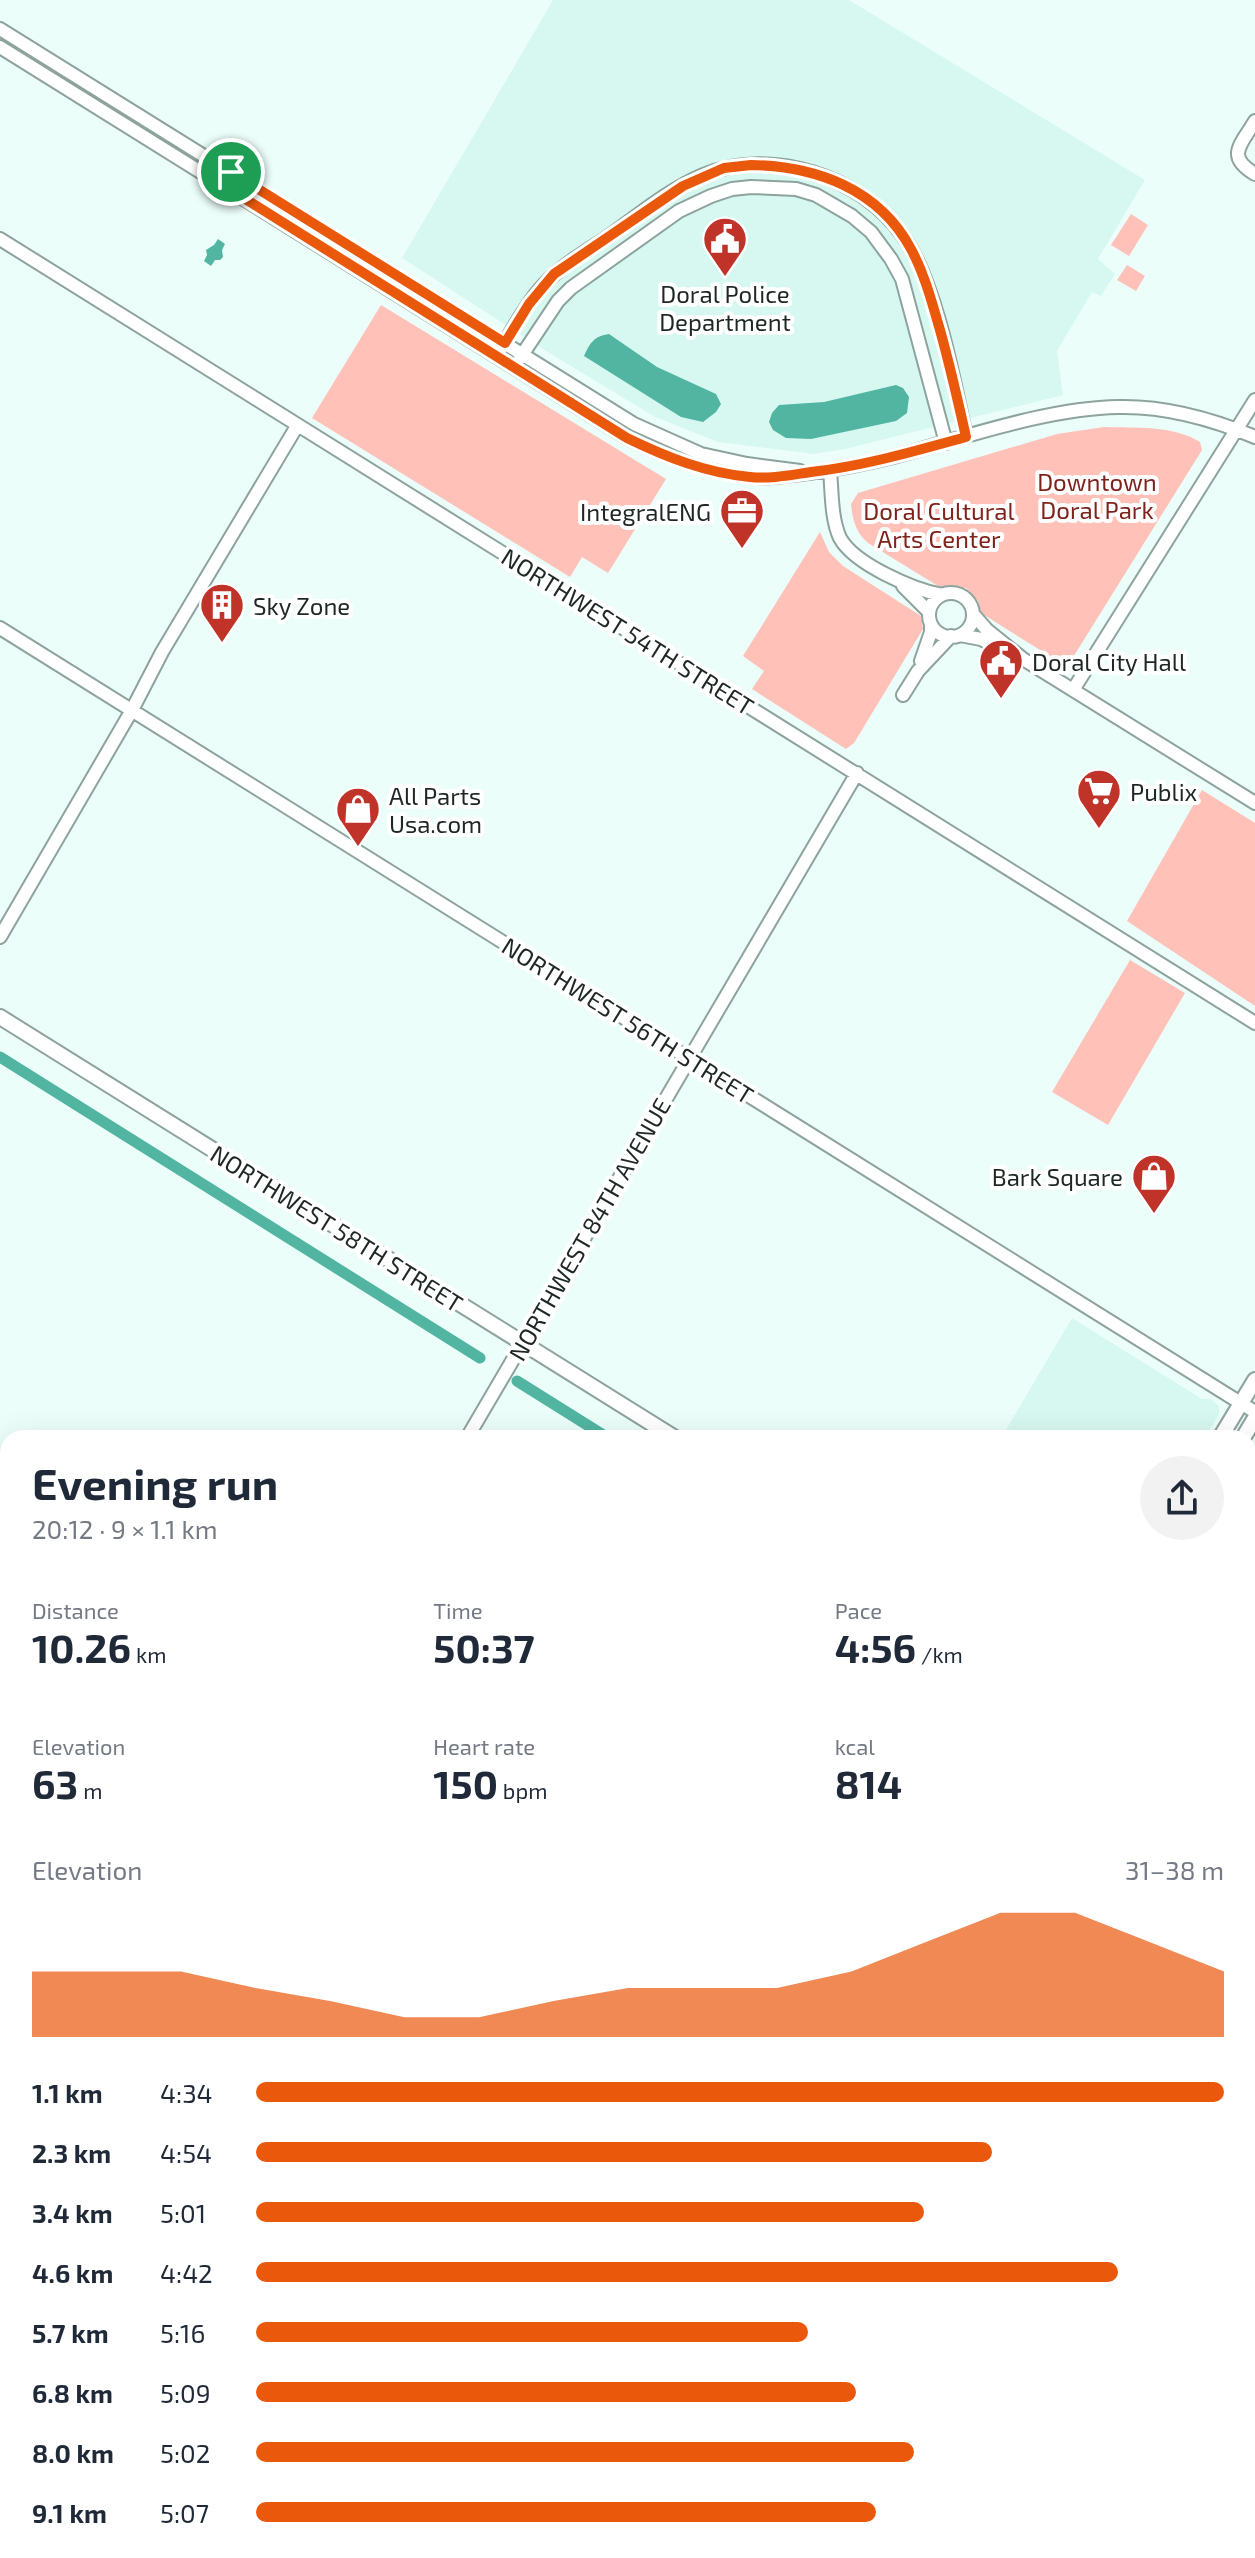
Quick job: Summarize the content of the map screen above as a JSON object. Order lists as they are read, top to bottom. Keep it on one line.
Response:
{"streets":{"main road":["NORTHWEST 58TH STREET"],"street":["NORTHWEST 54TH STREET","NORTHWEST 56TH STREET","NORTHWEST 84TH AVENUE"]},"crossings":[["NORTHWEST 54TH STREET","NORTHWEST 84TH AVENUE"],["NORTHWEST 56TH STREET","NORTHWEST 84TH AVENUE"],["NORTHWEST 58TH STREET","NORTHWEST 84TH AVENUE"]],"parks":["Downtown Doral Park","Doral Cultural Arts Center"],"places":{"public building":["Doral Police Department","Doral City Hall"],"office":["IntegralENG"],"building":["Sky Zone"],"supermarket":["Publix"],"shop":["All Parts Usa.com","Bark Square"]},"page":{"heading":["Evening run","20:12 · 9 × 1.1 km"],"stats":[["Distance","10.26 km"],["Time","50:37"],["Pace","4:56 /km"],["Elevation","63 m"],["Heart rate","150 bpm"],["kcal","814"]],"chart":["Elevation","31–38 m"],"list":[{"name":"1.1 km","note":"4:34"},{"name":"2.3 km","note":"4:54"},{"name":"3.4 km","note":"5:01"},{"name":"4.6 km","note":"4:42"},{"name":"5.7 km","note":"5:16"},{"name":"6.8 km","note":"5:09"},{"name":"8.0 km","note":"5:02"},{"name":"9.1 km","note":"5:07"}]}}
